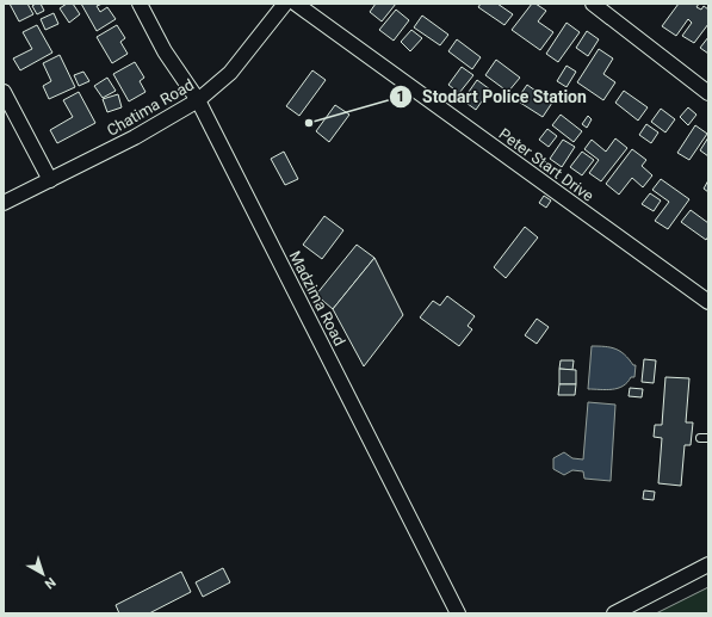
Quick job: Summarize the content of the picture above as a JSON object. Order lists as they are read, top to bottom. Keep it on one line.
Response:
{"streets":{"street":["Chatima Road","Peter Start Drive","Madzima Road"]},"crossings":[["Chatima Road","Madzima Road"]],"places":["Stodart Police Station"],"north":"bottom right"}
